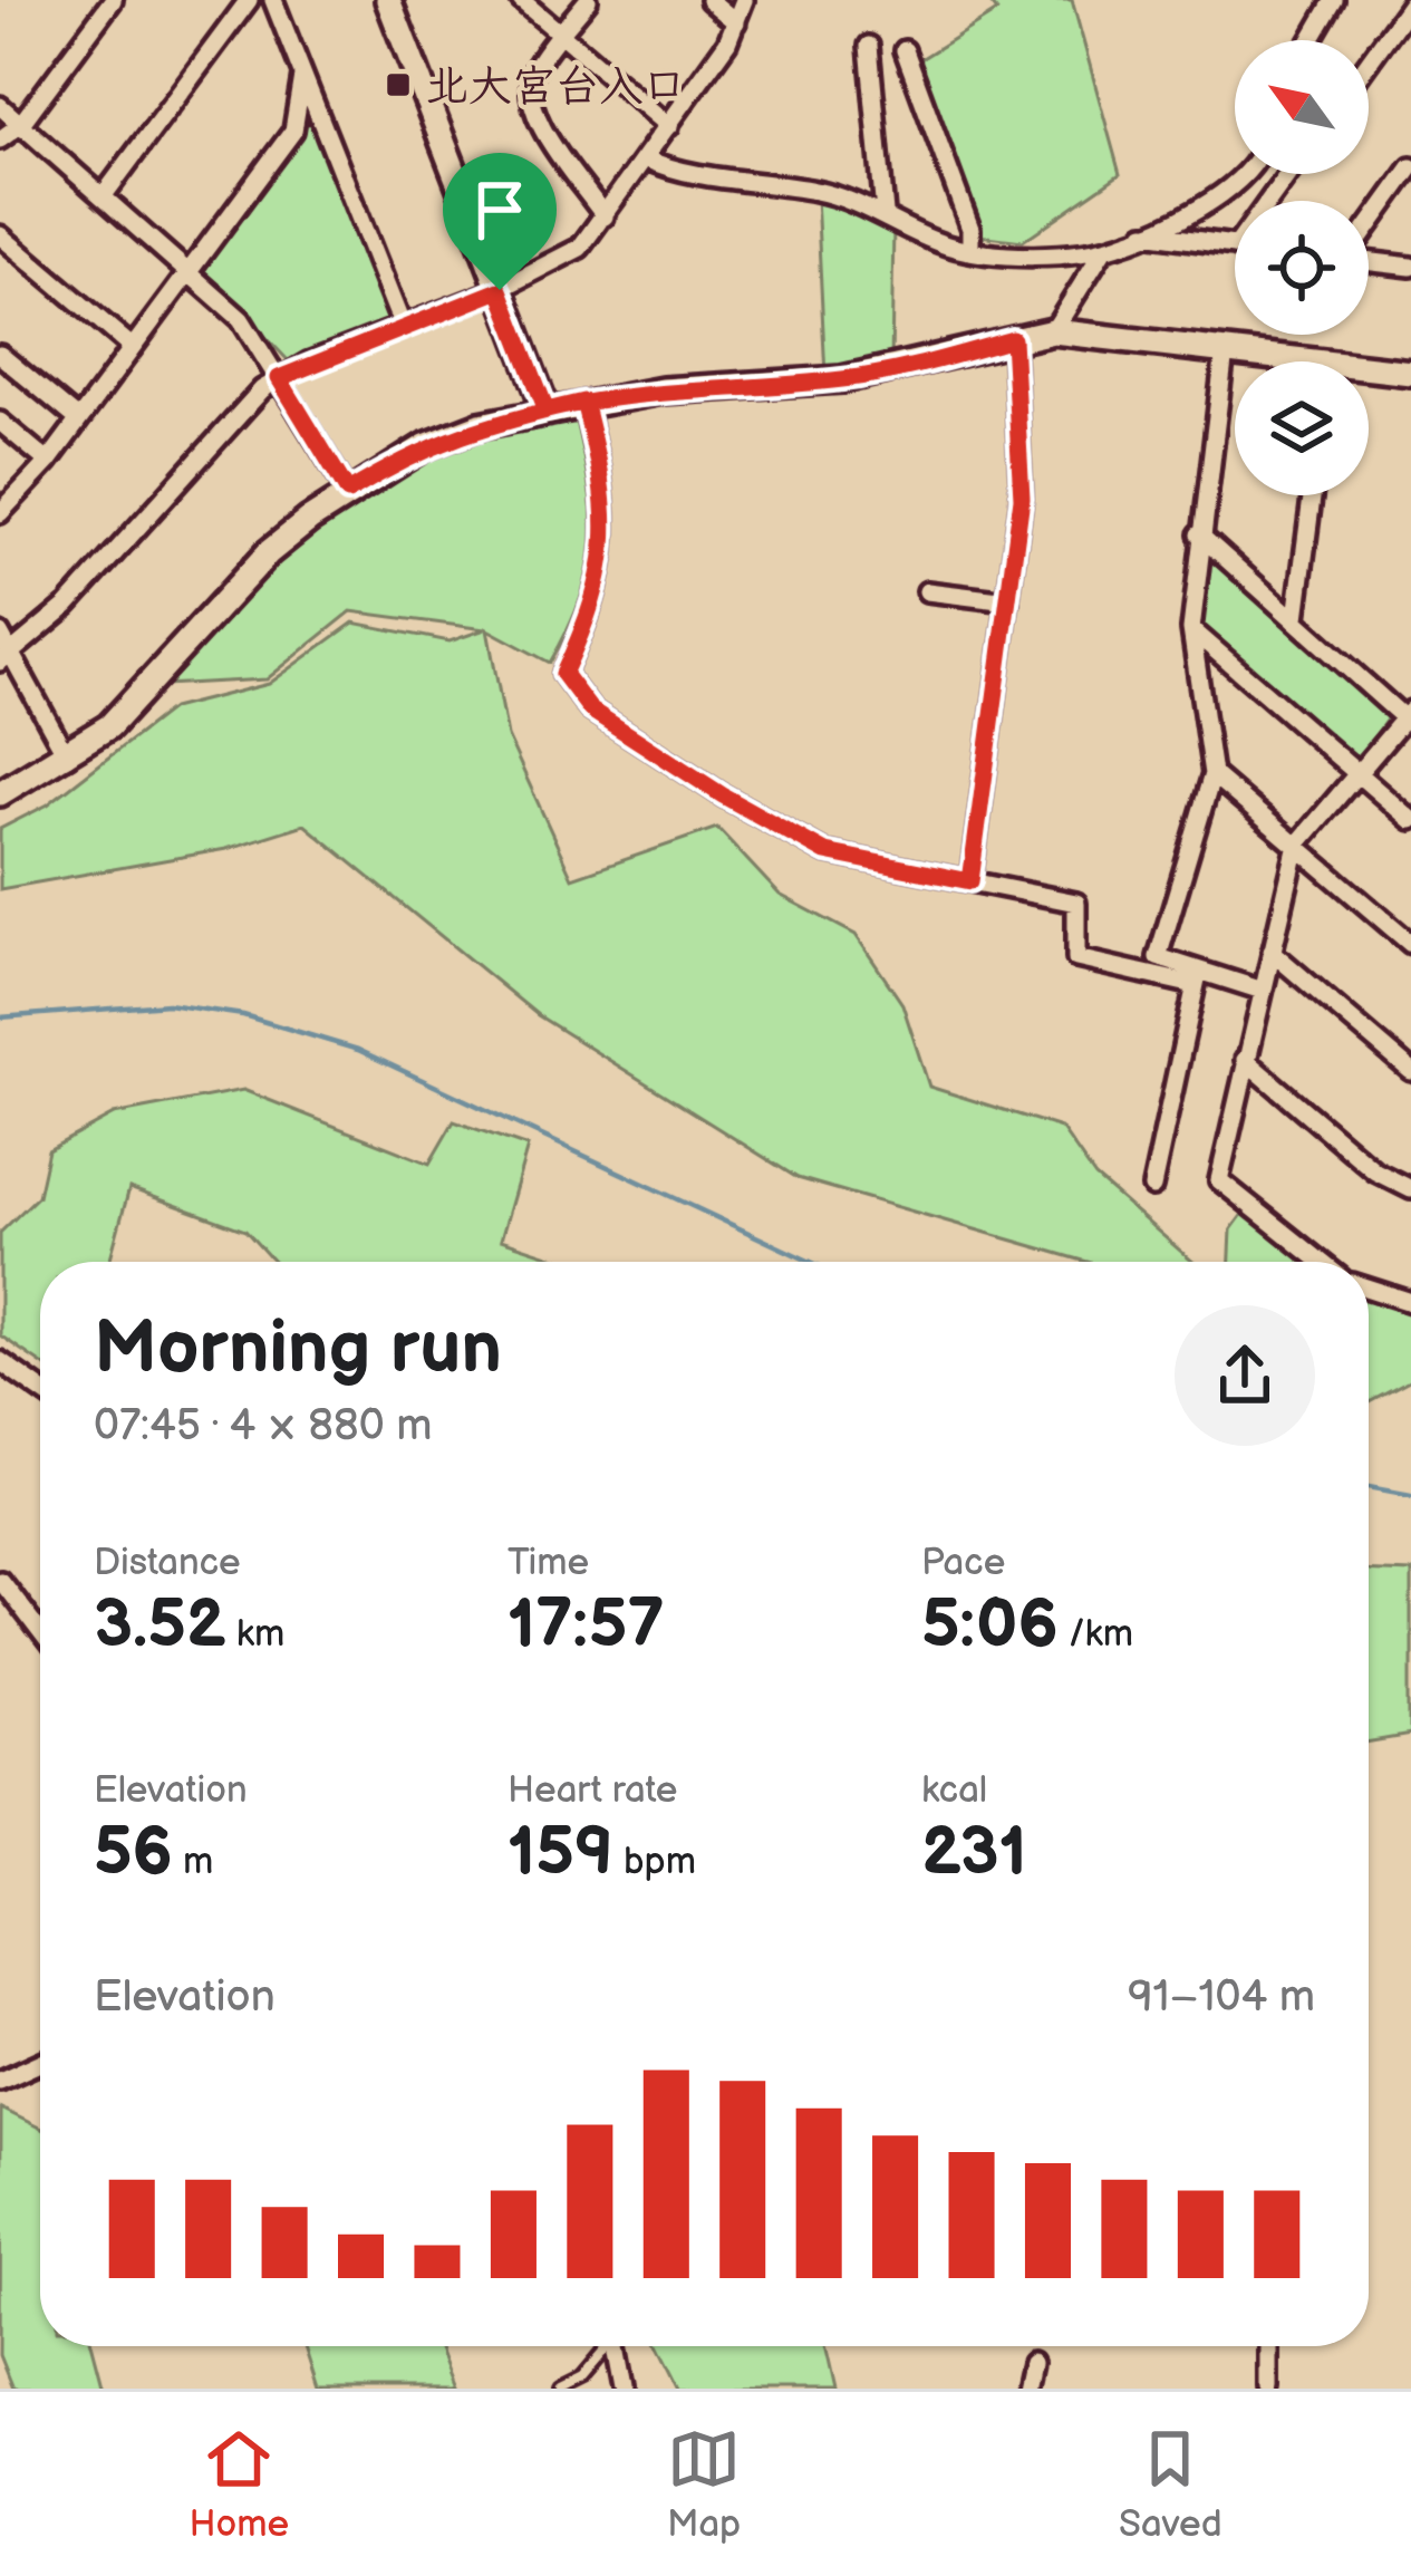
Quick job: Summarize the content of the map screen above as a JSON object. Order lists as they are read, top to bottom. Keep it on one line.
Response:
{"places":{"transit":["北大宮台入口"]},"north":"top left","page":{"heading":["Morning run","07:45 · 4 × 880 m"],"stats":[["Distance","3.52 km"],["Time","17:57"],["Pace","5:06 /km"],["Elevation","56 m"],["Heart rate","159 bpm"],["kcal","231"]],"chart":["Elevation","91–104 m"],"tabs":["Home","Map","Saved"]}}
